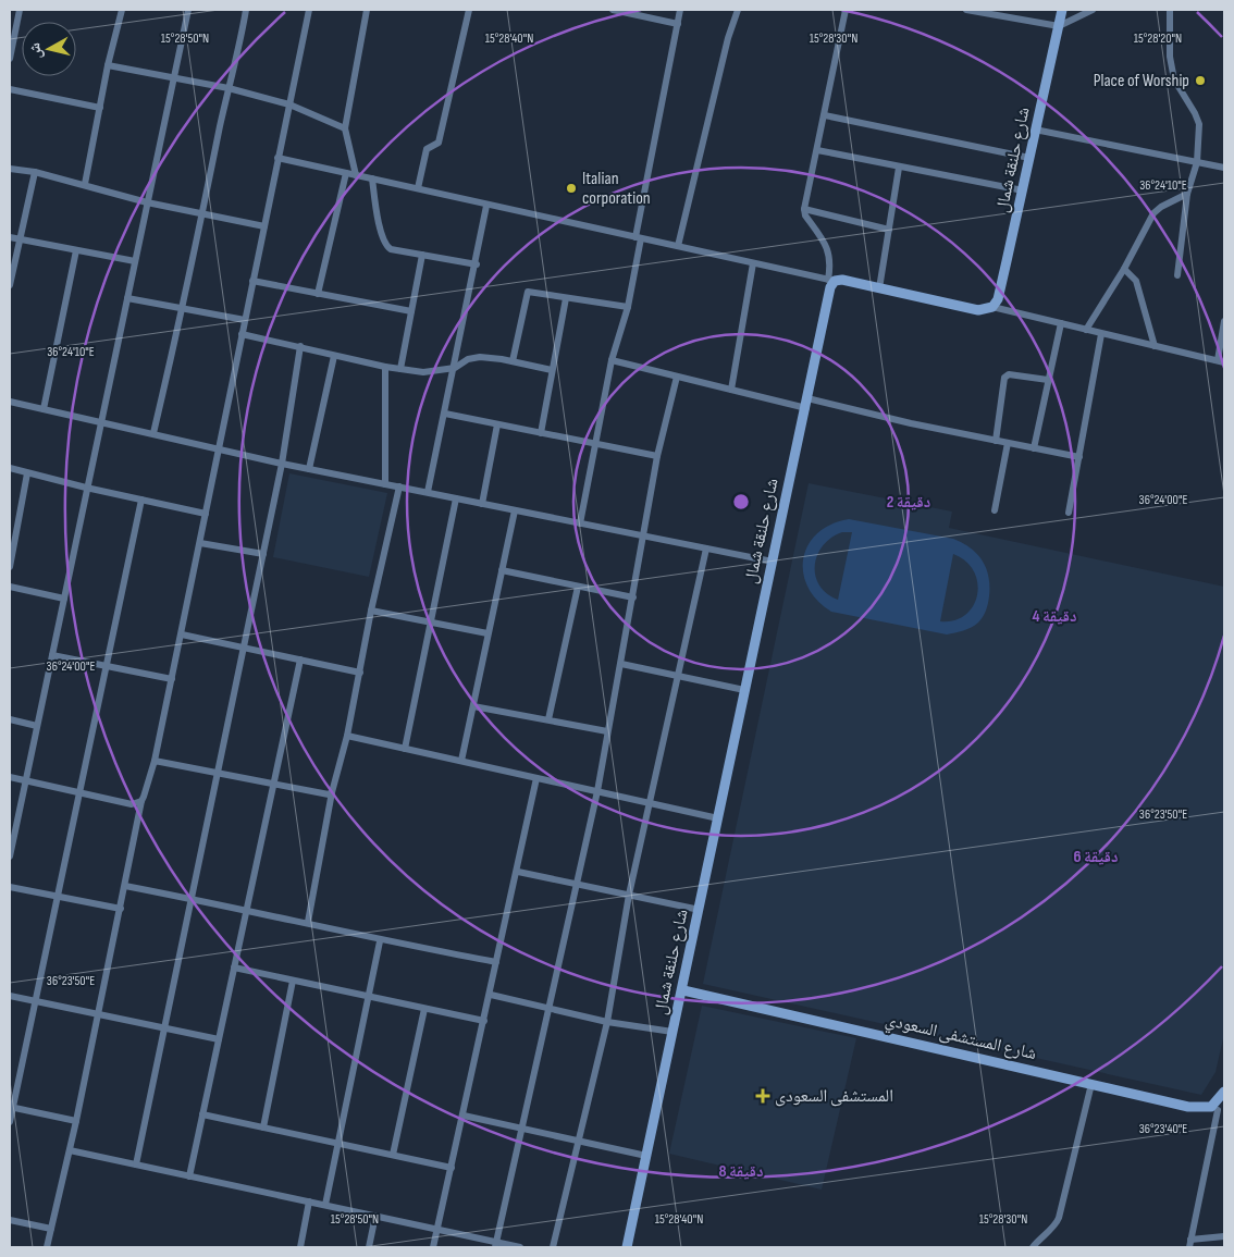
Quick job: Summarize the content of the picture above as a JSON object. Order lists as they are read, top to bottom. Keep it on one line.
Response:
{"streets":{"street":["شارع حلنقة شمال","شارع المستشفى السعودي"]},"crossings":[["شارع حلنقة شمال","شارع المستشفى السعودي"]],"places":{"other":["Place of Worship","Italian corporation"],"health":["المستشفى السعودى"]},"north":"left","coordinates":["15°28'50\"N","15°28'40\"N","15°28'30\"N","15°28'20\"N","36°24'10\"E","36°24'00\"E","36°23'50\"E","36°23'40\"E"],"rings":["2 دقيقة","4 دقيقة","6 دقيقة","8 دقيقة"]}
